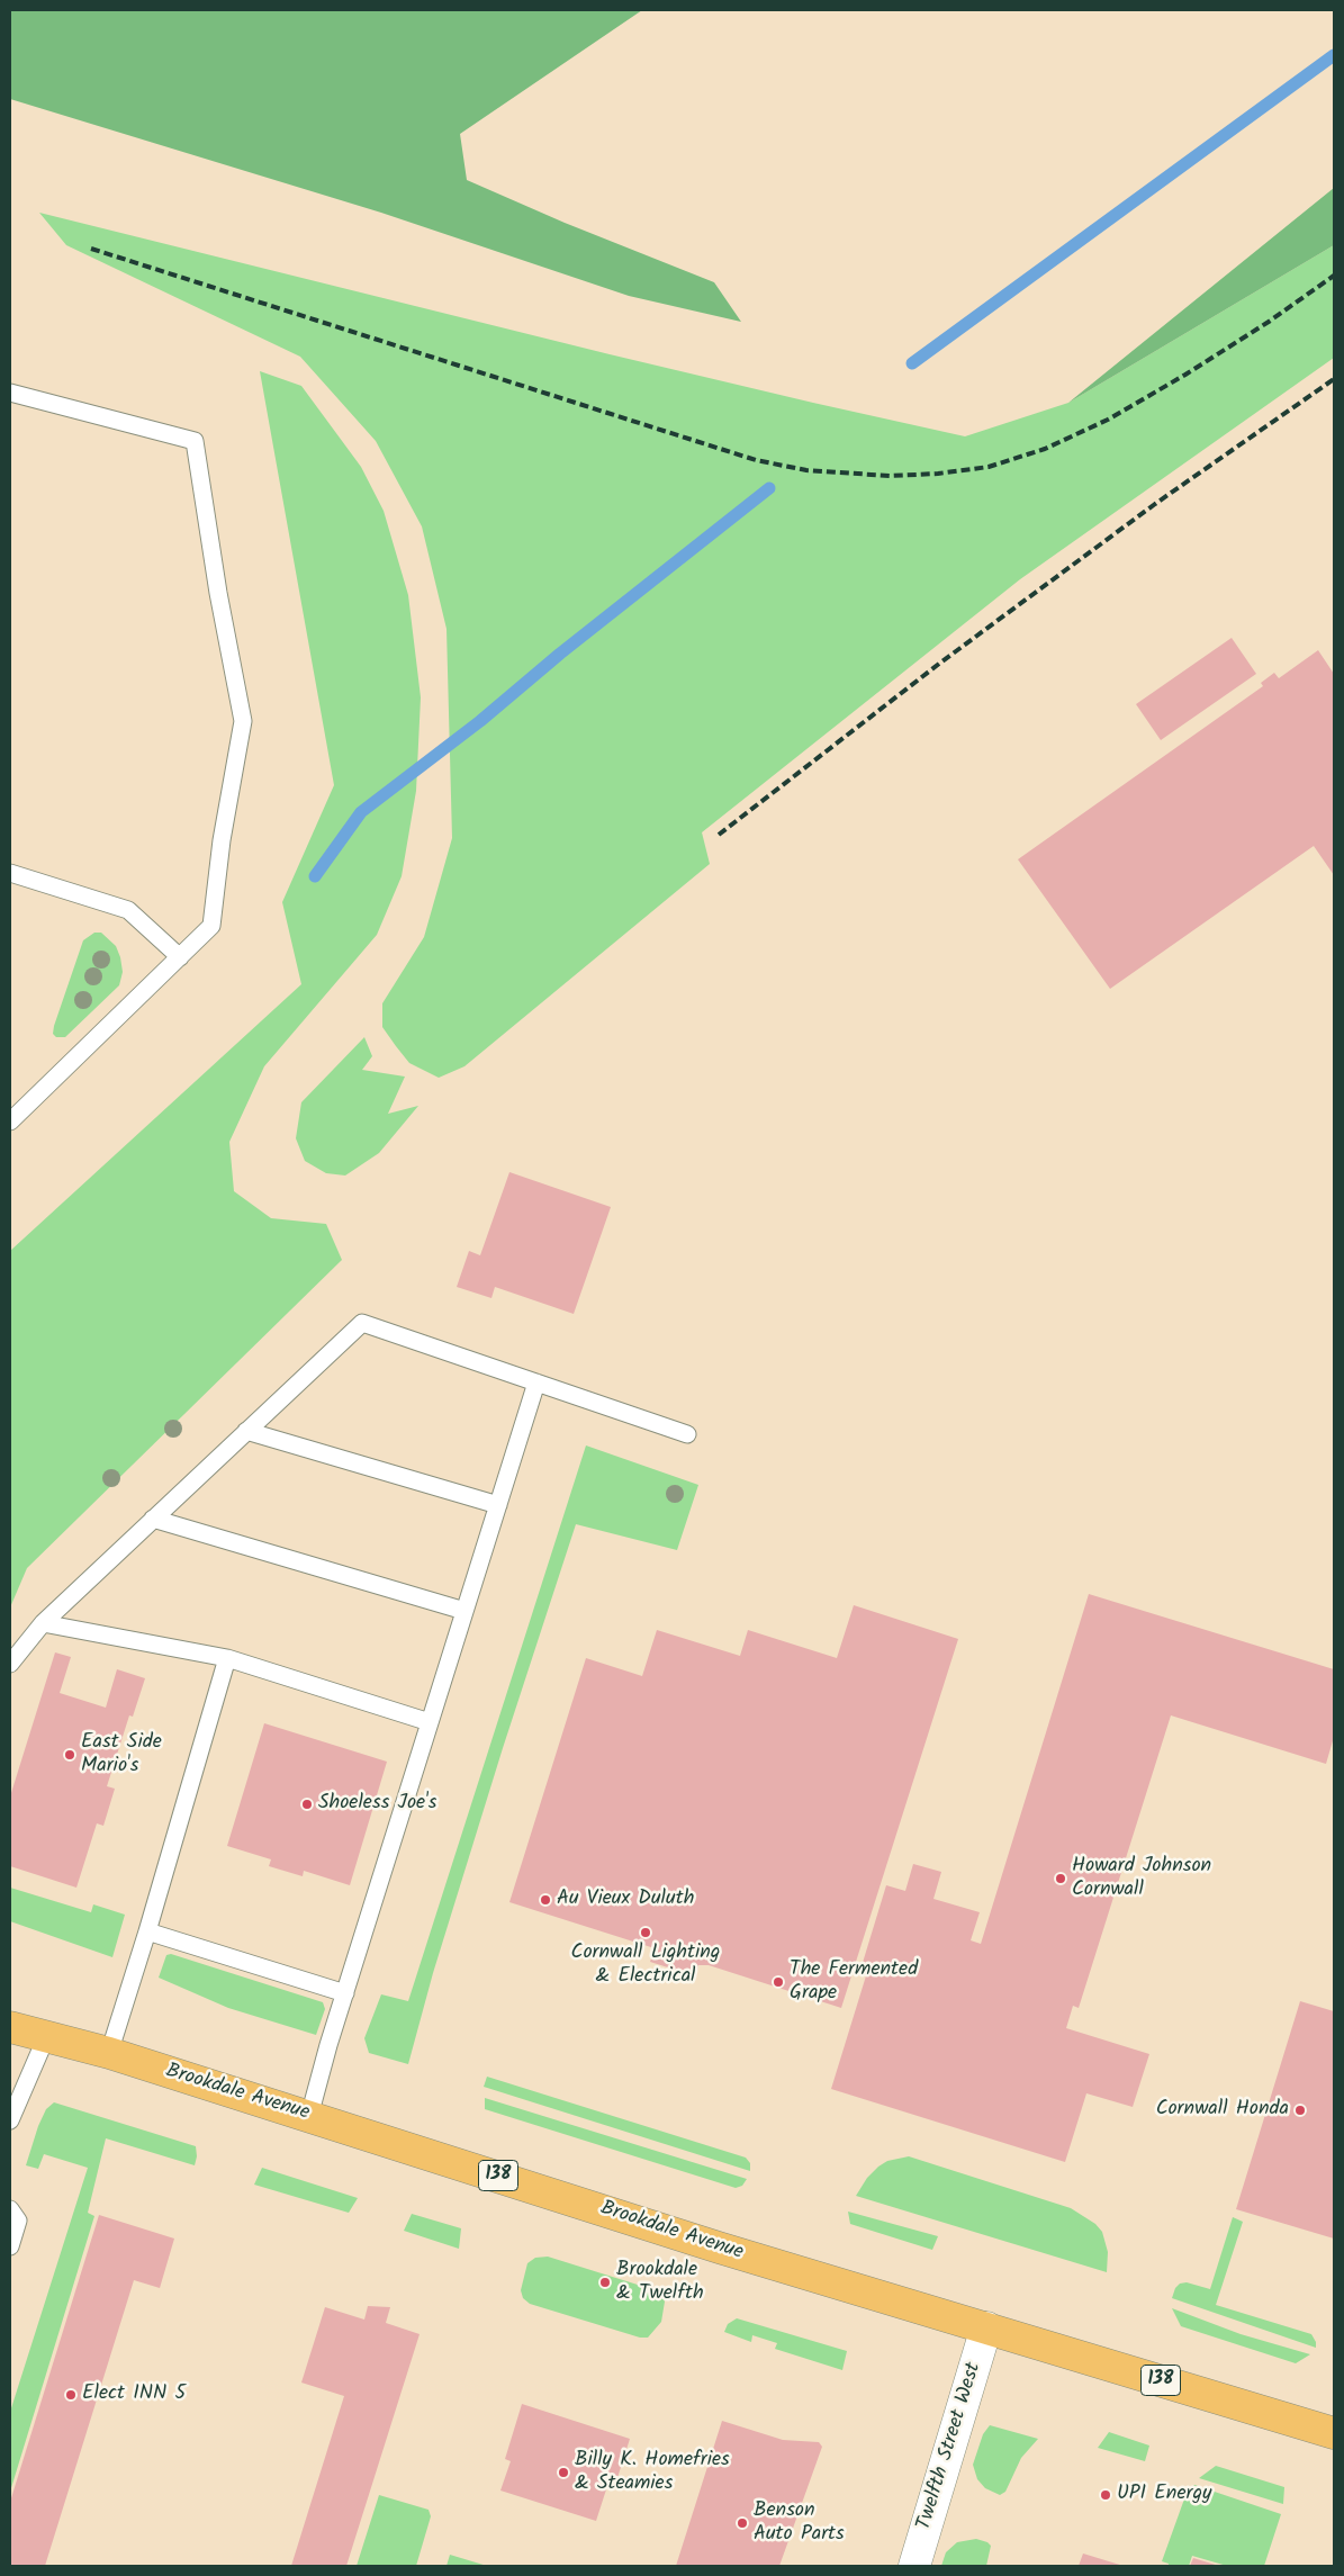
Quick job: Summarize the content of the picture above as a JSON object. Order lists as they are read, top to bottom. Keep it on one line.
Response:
{"streets":{"main road":["Brookdale Avenue","138"],"street":["Twelfth Street West"]},"crossings":[["Brookdale Avenue","Twelfth Street West"]],"places":["East Side Mario's","Shoeless Joe's","Howard Johnson Cornwall","Au Vieux Duluth","Cornwall Lighting & Electrical","The Fermented Grape","Cornwall Honda","Brookdale & Twelfth","Elect INN 5","Billy K. Homefries & Steamies","UPI Energy","Benson Auto Parts"]}
